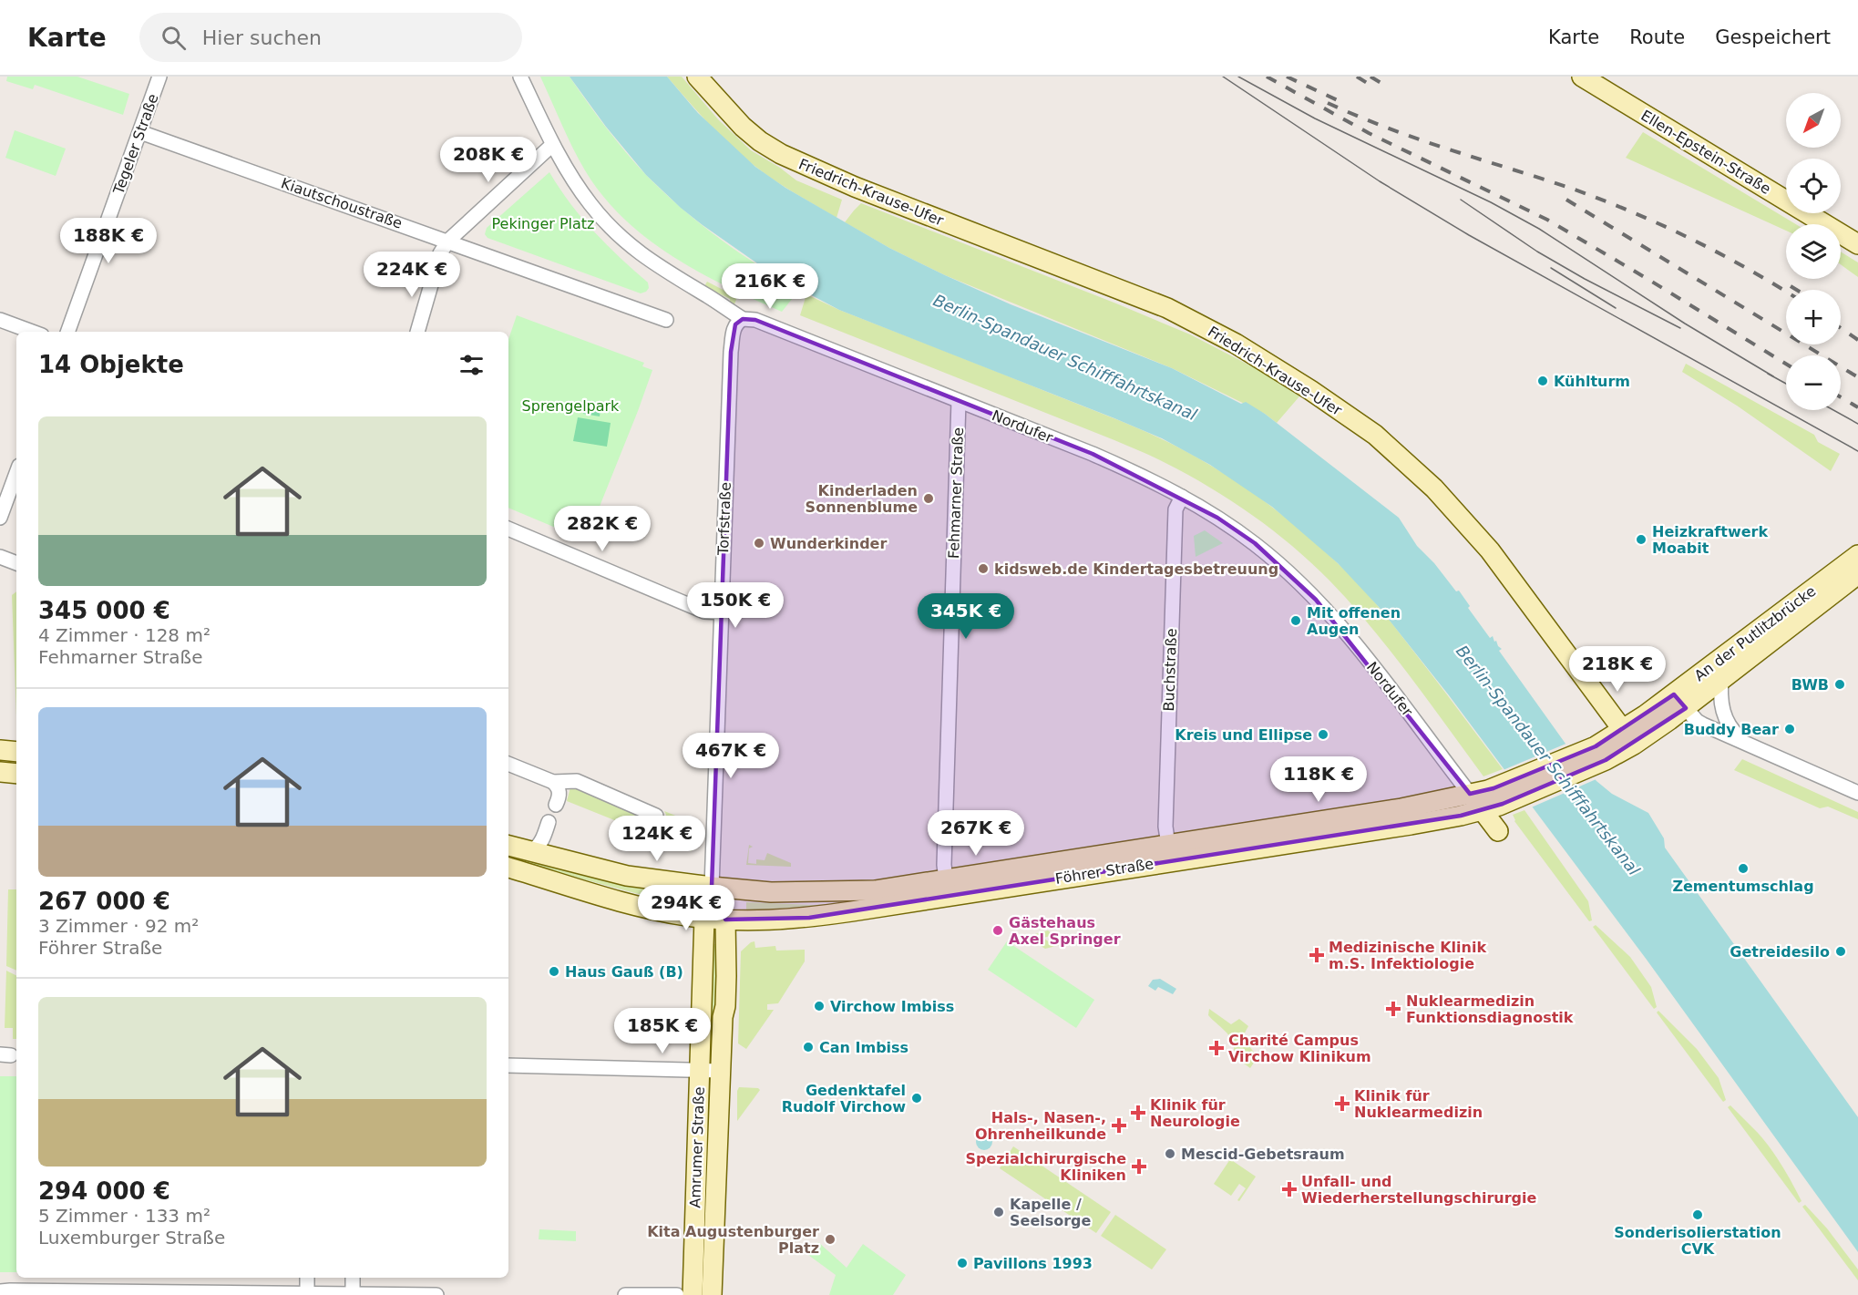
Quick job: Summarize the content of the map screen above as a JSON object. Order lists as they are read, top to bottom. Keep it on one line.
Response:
{"streets":{"main road":["Ellen-Epstein-Straße","Friedrich-Krause-Ufer","Nordufer","An der Putlitzbrücke","Föhrer Straße","Amrumer Straße"],"street":["Tegeler Straße","Kiautschoustraße","Fehmarner Straße","Torfstraße","Buchstraße"]},"crossings":[["Tegeler Straße","Kiautschoustraße"],["Friedrich-Krause-Ufer","An der Putlitzbrücke"],["Nordufer","Fehmarner Straße"],["Nordufer","Torfstraße"],["Nordufer","Buchstraße"],["Nordufer","Föhrer Straße"],["Fehmarner Straße","Föhrer Straße"],["Torfstraße","Föhrer Straße"],["Torfstraße","Amrumer Straße"],["An der Putlitzbrücke","Föhrer Straße"],["Buchstraße","Föhrer Straße"],["Föhrer Straße","Amrumer Straße"]],"water":["Berlin-Spandauer Schifffahrtskanal"],"parks":["Pekinger Platz","Sprengelpark"],"places":{"other":["Kühlturm","Kinderladen Sonnenblume","Heizkraftwerk Moabit","Wunderkinder","kidsweb.de Kindertagesbetreuung","Mit offenen Augen","BWB","Buddy Bear","Kreis und Ellipse","Zementumschlag","Gästehaus Axel Springer","Getreidesilo","Haus Gauß (B)","Virchow Imbiss","Can Imbiss","Gedenktafel Rudolf Virchow","Mescid-Gebetsraum","Kapelle / Seelsorge","Sonderisolierstation CVK","Kita Augustenburger Platz","Pavillons 1993"],"health":["Medizinische Klinik m.S. Infektiologie","Nuklearmedizin Funktionsdiagnostik","Charité Campus Virchow Klinikum","Klinik für Nuklearmedizin","Klinik für Neurologie","Hals-, Nasen-, Ohrenheilkunde","Spezialchirurgische Kliniken","Unfall- und Wiederherstellungschirurgie"]},"north":"bottom left","page":{"header":"Karte","search":"Hier suchen","nav":["Karte","Route","Gespeichert"],"map_buttons":["+","−"],"price":["208K €","188K €","224K €","216K €","282K €","150K €","345K €","218K €","467K €","118K €","267K €","124K €","294K €","185K €"],"heading":"14 Objekte","list":[{"name":"345 000 €","note":"4 Zimmer · 128 m² · Fehmarner Straße"},{"name":"267 000 €","note":"3 Zimmer · 92 m² · Föhrer Straße"},{"name":"294 000 €","note":"5 Zimmer · 133 m² · Luxemburger Straße"}]}}
